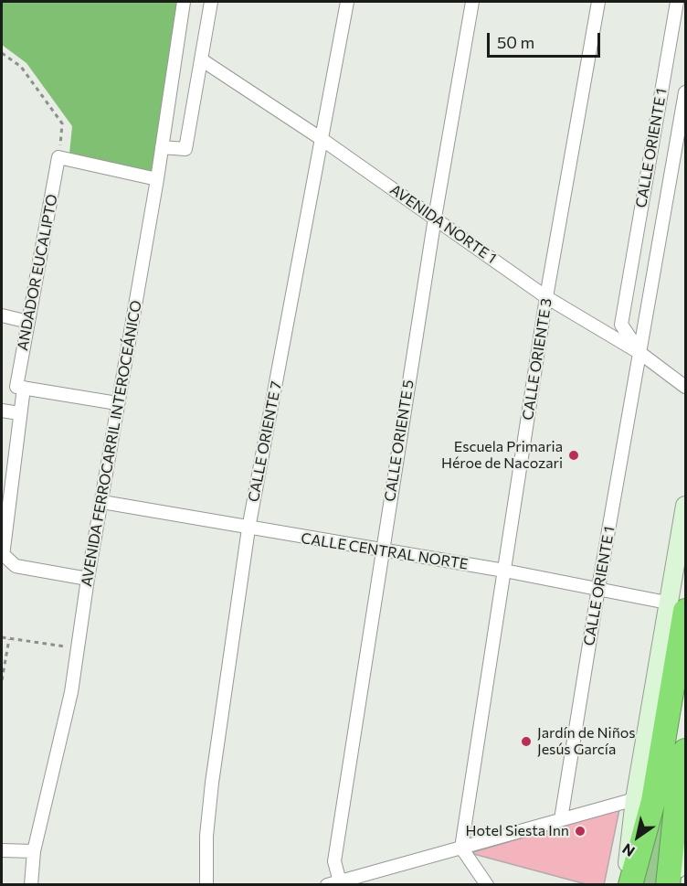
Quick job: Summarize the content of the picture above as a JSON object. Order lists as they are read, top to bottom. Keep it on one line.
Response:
{"streets":{"street":["CALLE ORIENTE 1","AVENIDA NORTE 1","ANDADOR EUCALIPTO","CALLE ORIENTE 3","CALLE ORIENTE 5","CALLE ORIENTE 7","AVENIDA FERROCARRIL INTEROCEÁNICO","CALLE CENTRAL NORTE"]},"crossings":[["CALLE ORIENTE 1","AVENIDA NORTE 1"],["CALLE ORIENTE 1","CALLE CENTRAL NORTE"],["AVENIDA NORTE 1","CALLE ORIENTE 3"],["AVENIDA NORTE 1","CALLE ORIENTE 5"],["AVENIDA NORTE 1","CALLE ORIENTE 7"],["CALLE ORIENTE 3","CALLE CENTRAL NORTE"],["CALLE ORIENTE 5","CALLE CENTRAL NORTE"],["CALLE ORIENTE 7","CALLE CENTRAL NORTE"],["AVENIDA FERROCARRIL INTEROCEÁNICO","CALLE CENTRAL NORTE"]],"places":["Escuela Primaria Héroe de Nacozari","Jardín de Niños Jesús García","Hotel Siesta Inn"],"scale_bar":"50 m","north":"bottom left"}
